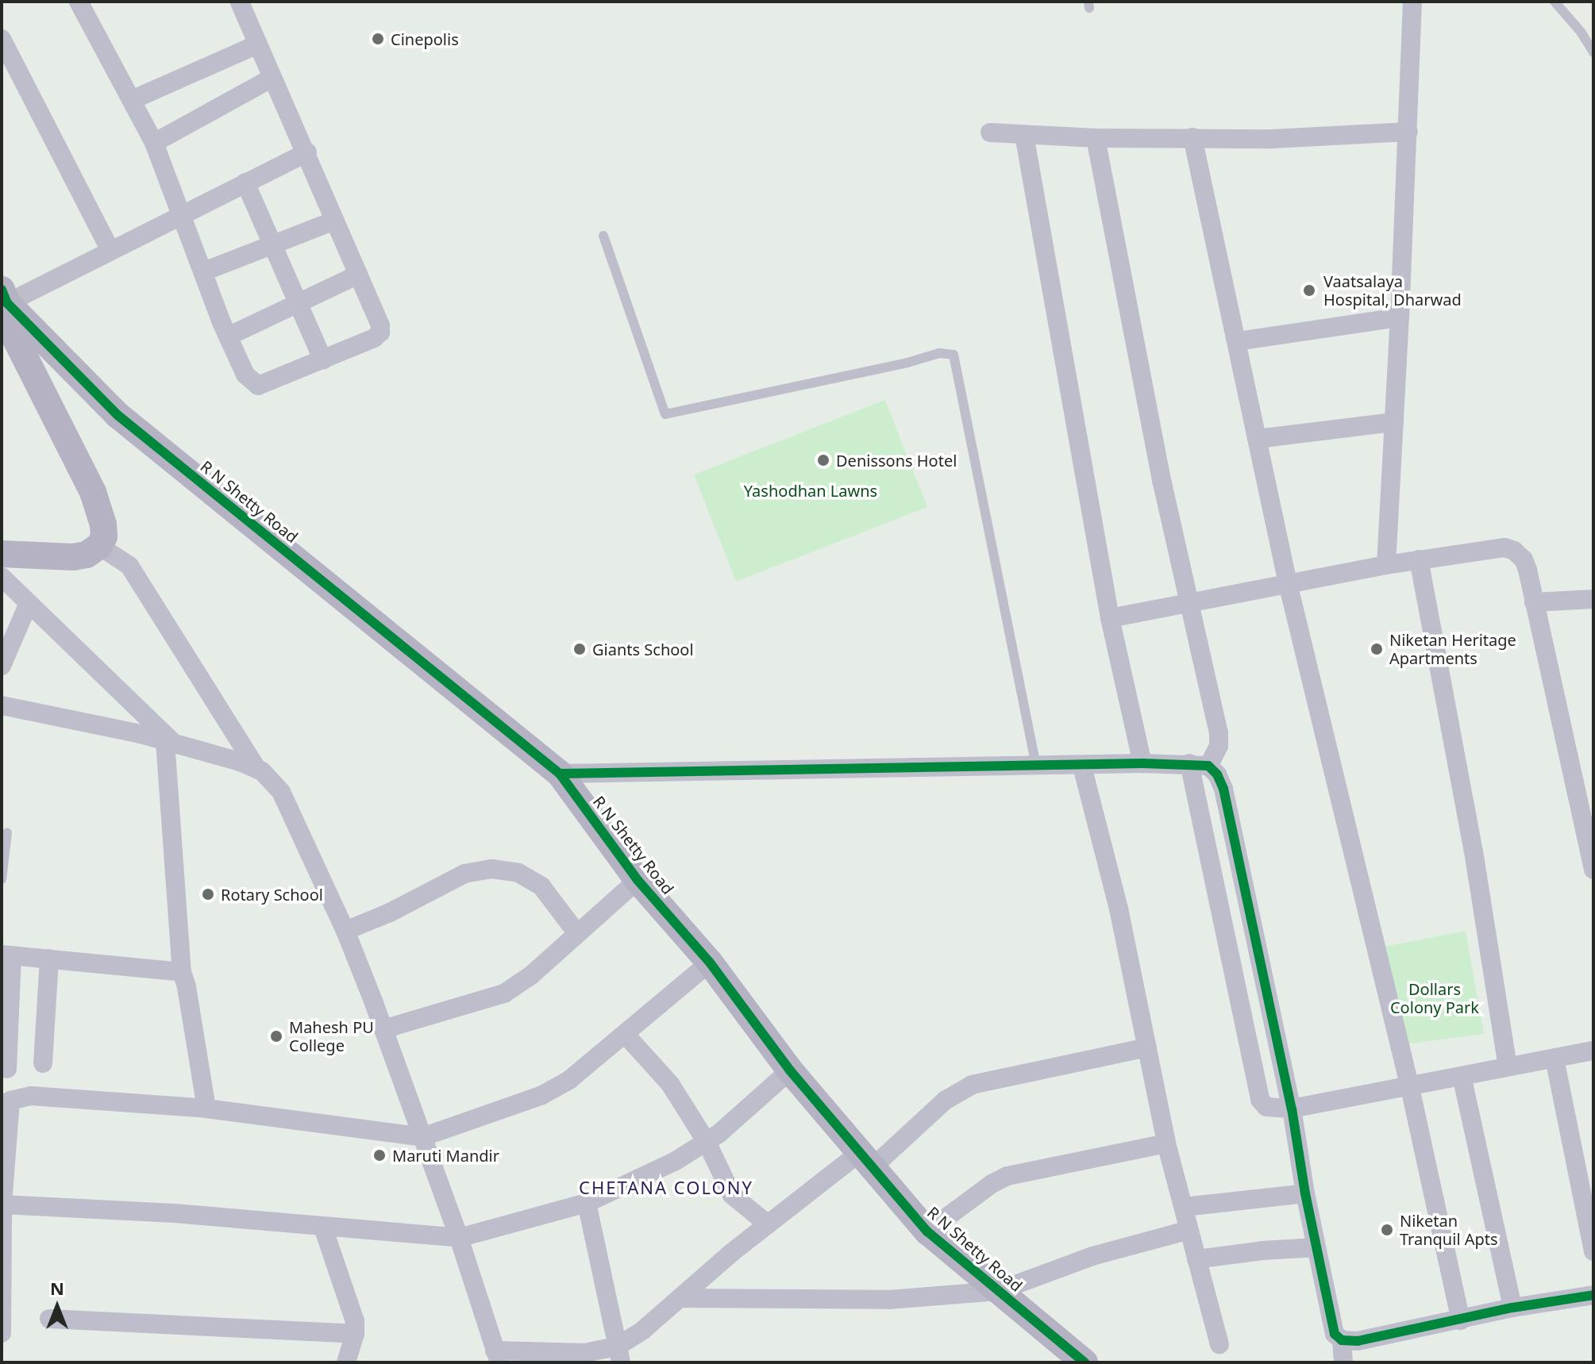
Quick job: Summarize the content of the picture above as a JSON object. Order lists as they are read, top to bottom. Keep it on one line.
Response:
{"streets":{"street":["R N Shetty Road"]},"districts":["CHETANA COLONY"],"parks":["Yashodhan Lawns","Dollars Colony Park"],"places":["Cinepolis","Vaatsalaya Hospital, Dharwad","Denissons Hotel","Giants School","Niketan Heritage Apartments","Rotary School","Mahesh PU College","Maruti Mandir","Niketan Tranquil Apts"],"north":"top"}
